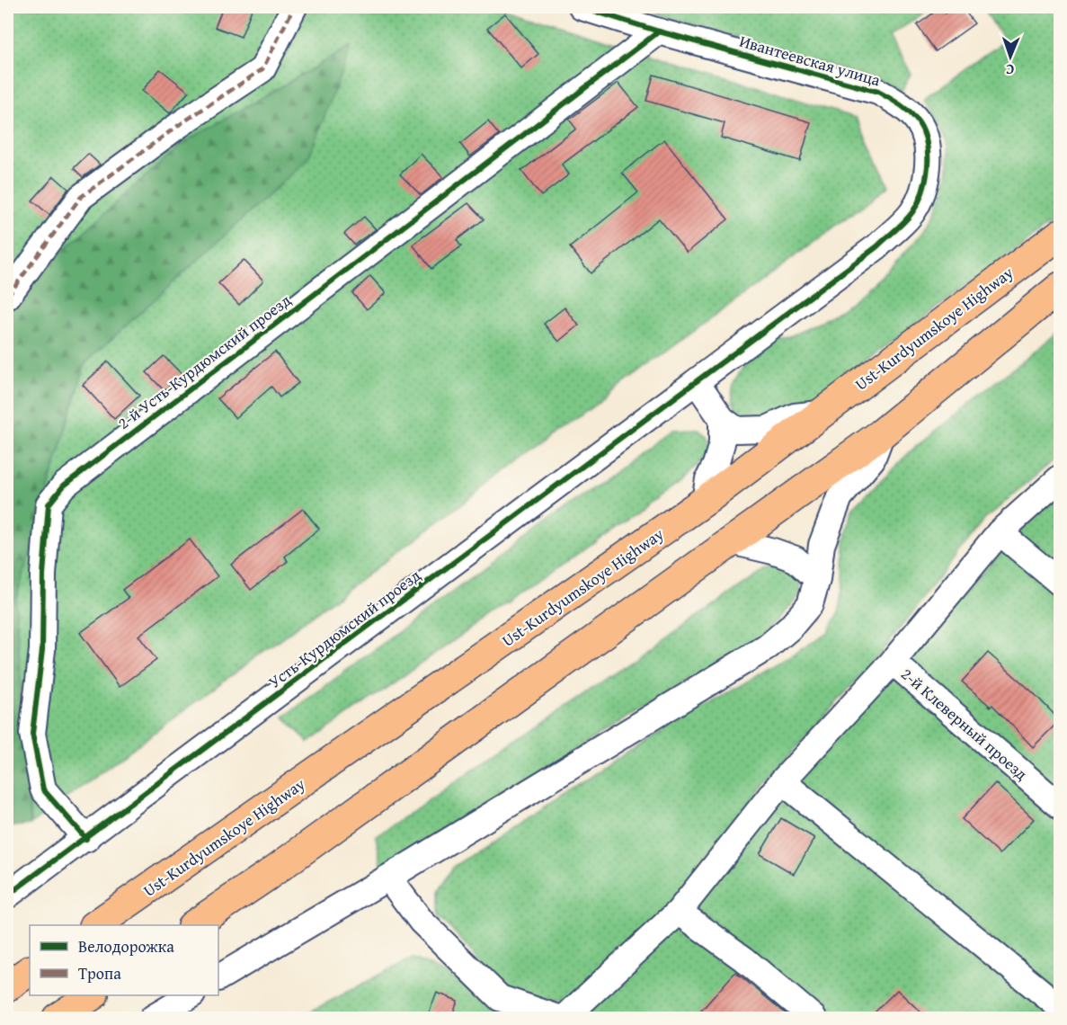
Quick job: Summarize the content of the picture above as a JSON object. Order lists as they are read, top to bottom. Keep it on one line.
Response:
{"streets":{"main road":["Ust-Kurdyumskoye Highway"],"street":["Ивантеевская улица","2-й Усть-Курдюмский проезд","Усть-Курдюмский проезд","2-й Клеверный проезд"]},"crossings":[["Ивантеевская улица","2-й Усть-Курдюмский проезд"],["Ивантеевская улица","Усть-Курдюмский проезд"],["2-й Усть-Курдюмский проезд","Усть-Курдюмский проезд"]],"legend":["Велодорожка","Тропа"],"north":"bottom"}
